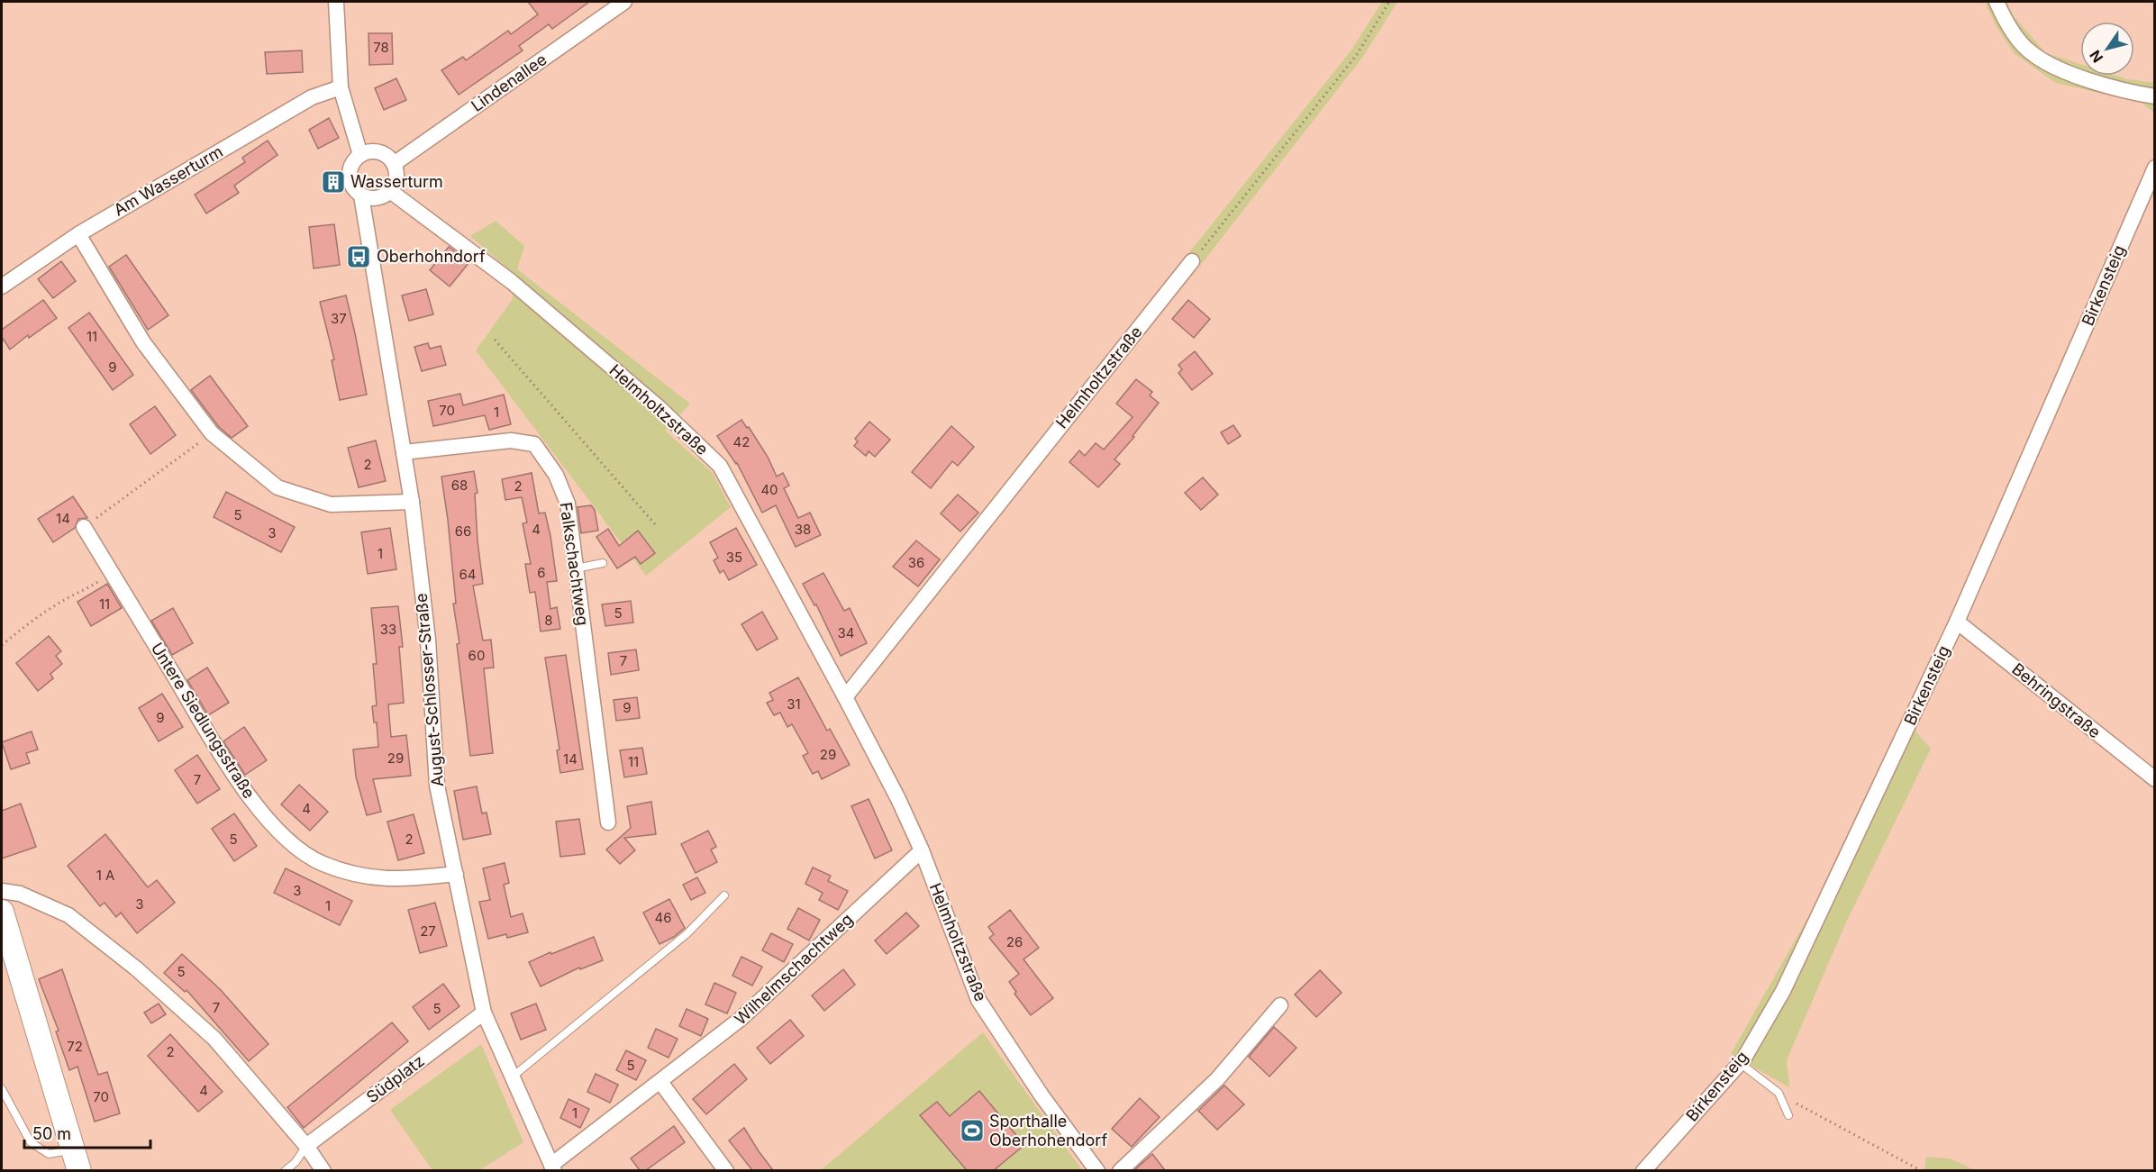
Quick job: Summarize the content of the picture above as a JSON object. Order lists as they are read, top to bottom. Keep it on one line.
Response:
{"streets":{"street":["Lindenallee","Am Wasserturm","Birkensteig","Helmholtzstraße","Falkschachtweg","August-Schlosser-Straße","Behringstraße","Untere Siedlungsstraße","Wilhelmschachtweg","Südplatz"]},"crossings":[["Lindenallee","Helmholtzstraße"],["Lindenallee","August-Schlosser-Straße"],["Birkensteig","Behringstraße"],["Helmholtzstraße","August-Schlosser-Straße"],["Helmholtzstraße","Wilhelmschachtweg"],["Falkschachtweg","August-Schlosser-Straße"],["August-Schlosser-Straße","Untere Siedlungsstraße"],["August-Schlosser-Straße","Wilhelmschachtweg"],["August-Schlosser-Straße","Südplatz"]],"places":{"building":["Wasserturm"],"bus stop":["Oberhohndorf"],"sports":["Sporthalle Oberhohendorf"]},"house_numbers":["78","37","11","9","70","1","42","2","68","2","40","5","14","4","38","66","3","1","35","36","6","64","11","5","8","33","34","60","7","31","9","9","29","29","14","11","7","4","5","2","1 A","3","3","1","46","27","26","5","7","5","72","2","5","4","70","1"],"scale_bar":"50 m","north":"bottom left"}
